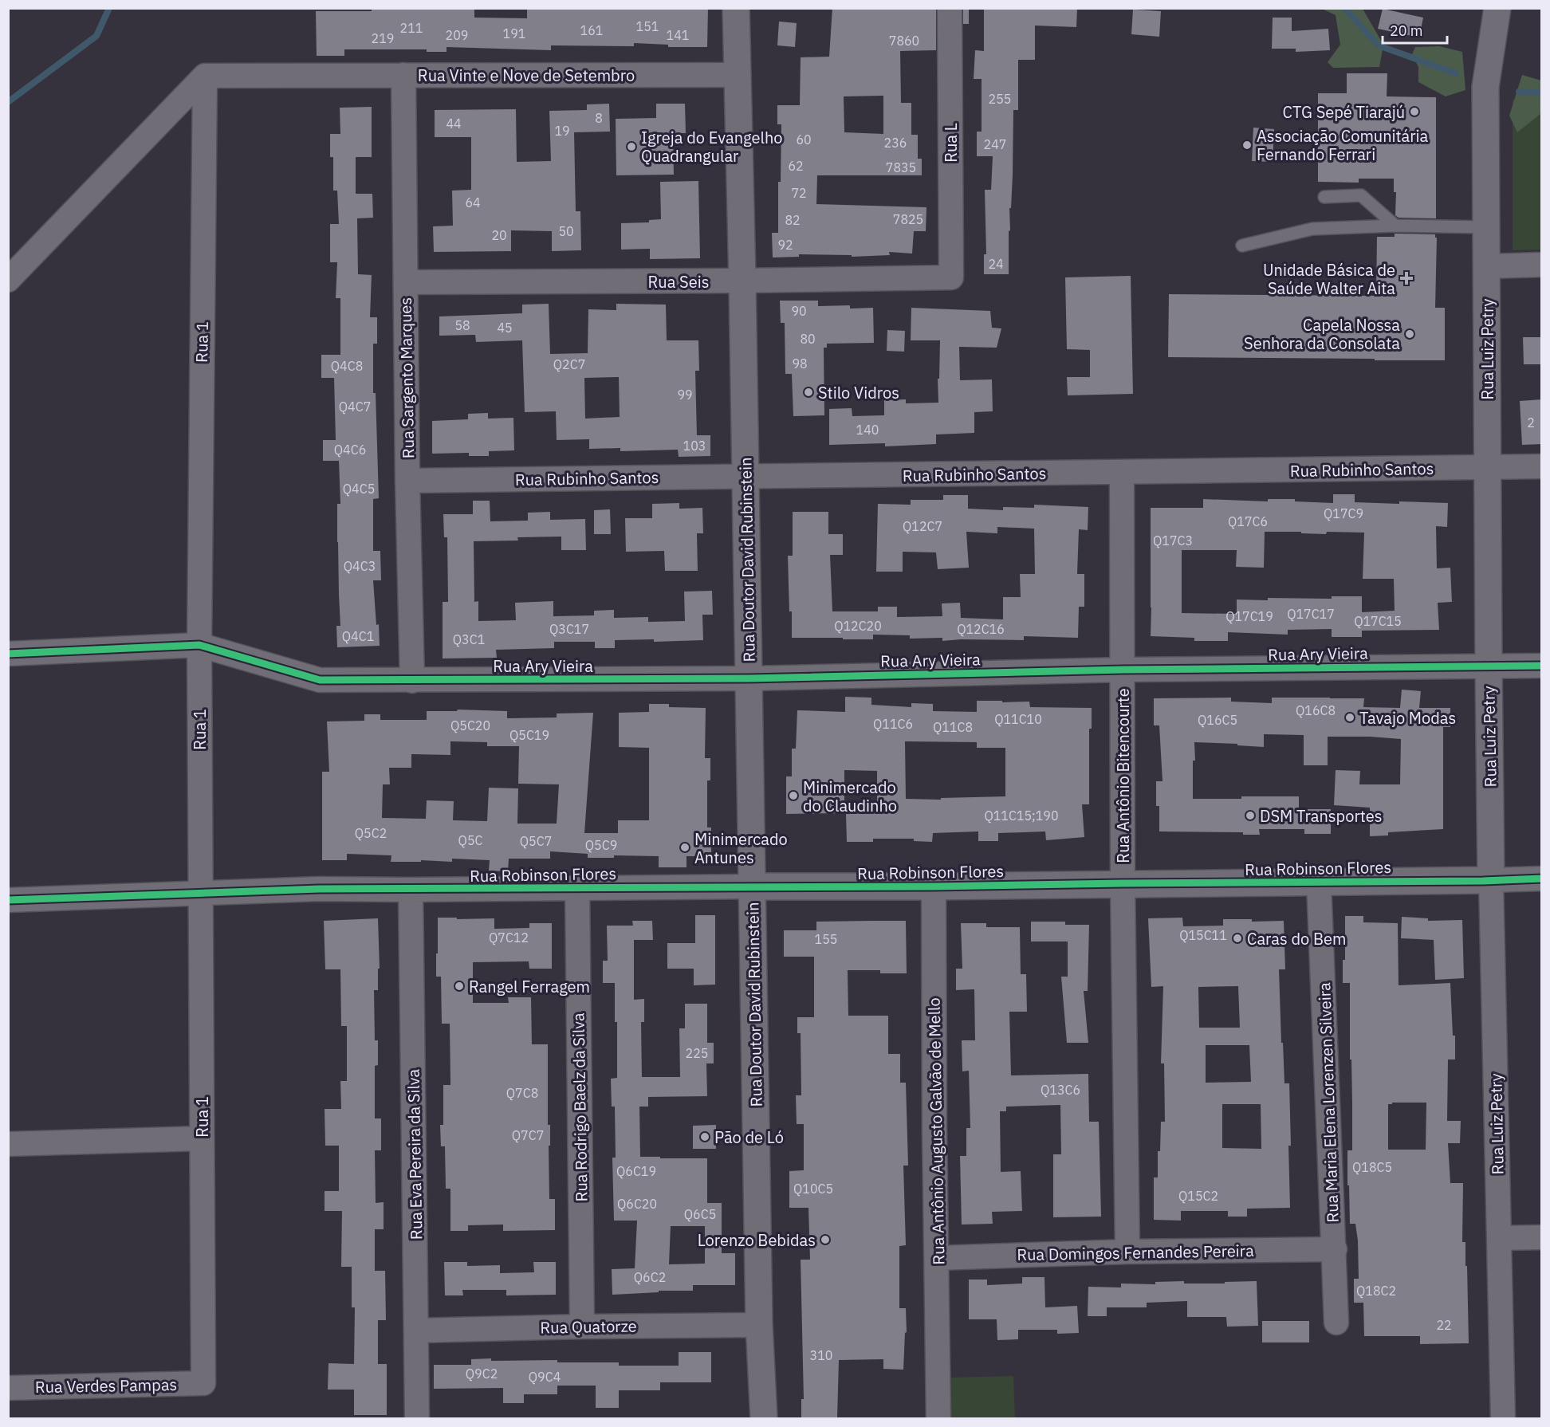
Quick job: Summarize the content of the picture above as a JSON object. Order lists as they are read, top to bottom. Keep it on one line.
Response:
{"streets":{"street":["Rua Vinte e Nove de Setembro","Rua L","Rua Seis","Rua 1","Rua Luiz Petry","Rua Sargento Marques","Rua Rubinho Santos","Rua Doutor David Rubinstein","Rua Ary Vieira","Rua Antônio Bitencourte","Rua Robinson Flores","Rua Maria Elena Lorenzen Silveira","Rua Rodrigo Baelz da Silva","Rua Antônio Augusto Galvão de Mello","Rua Eva Pereira da Silva","Rua Domingos Fernandes Pereira","Rua Quatorze","Rua Verdes Pampas"]},"crossings":[["Rua Vinte e Nove de Setembro","Rua 1"],["Rua Vinte e Nove de Setembro","Rua Sargento Marques"],["Rua Vinte e Nove de Setembro","Rua Doutor David Rubinstein"],["Rua L","Rua Seis"],["Rua Seis","Rua Sargento Marques"],["Rua Seis","Rua Doutor David Rubinstein"],["Rua 1","Rua Ary Vieira"],["Rua 1","Rua Robinson Flores"],["Rua 1","Rua Verdes Pampas"],["Rua Luiz Petry","Rua Rubinho Santos"],["Rua Luiz Petry","Rua Ary Vieira"],["Rua Luiz Petry","Rua Robinson Flores"],["Rua Sargento Marques","Rua Rubinho Santos"],["Rua Sargento Marques","Rua Ary Vieira"],["Rua Rubinho Santos","Rua Doutor David Rubinstein"],["Rua Rubinho Santos","Rua Antônio Bitencourte"],["Rua Doutor David Rubinstein","Rua Ary Vieira"],["Rua Doutor David Rubinstein","Rua Robinson Flores"],["Rua Doutor David Rubinstein","Rua Quatorze"],["Rua Ary Vieira","Rua Antônio Bitencourte"],["Rua Antônio Bitencourte","Rua Robinson Flores"],["Rua Antônio Bitencourte","Rua Domingos Fernandes Pereira"],["Rua Robinson Flores","Rua Maria Elena Lorenzen Silveira"],["Rua Robinson Flores","Rua Rodrigo Baelz da Silva"],["Rua Robinson Flores","Rua Antônio Augusto Galvão de Mello"],["Rua Robinson Flores","Rua Eva Pereira da Silva"],["Rua Maria Elena Lorenzen Silveira","Rua Domingos Fernandes Pereira"],["Rua Rodrigo Baelz da Silva","Rua Quatorze"],["Rua Antônio Augusto Galvão de Mello","Rua Domingos Fernandes Pereira"],["Rua Eva Pereira da Silva","Rua Quatorze"]],"places":{"other":["CTG Sepé Tiarajú","Associação Comunitária Fernando Ferrari","Igreja do Evangelho Quadrangular","Capela Nossa Senhora da Consolata","Stilo Vidros","Tavajo Modas","Minimercado do Claudinho","DSM Transportes","Minimercado Antunes","Caras do Bem","Rangel Ferragem","Pão de Ló","Lorenzo Bebidas"],"health":["Unidade Básica de Saúde Walter Aita"]},"house_numbers":["151","211","161","191","209","141","219","7860","255","8","44","19","60","236","247","62","7835","72","64","7825","82","50","20","92","24","90","58","45","80","98","Q2C7","Q4C8","99","Q4C7","2","140","103","Q4C6","Q4C5","Q17C9","Q17C6","Q12C7","Q17C3","Q4C3","Q17C17","Q17C19","Q17C15","Q12C20","Q3C17","Q12C16","Q4C1","Q3C1","Q16C8","Q11C10","Q16C5","Q11C6","Q5C20","Q11C8","Q5C19","Q11C15;190","Q5C2","Q5C","Q5C7","Q5C9","Q15C11","Q7C12","155","225","Q13C6","Q7C8","Q7C7","Q18C5","Q6C19","Q10C5","Q15C2","Q6C20","Q6C5","Q6C2","Q18C2","22","310","Q9C2","Q9C4"],"scale_bar":"20 m"}
